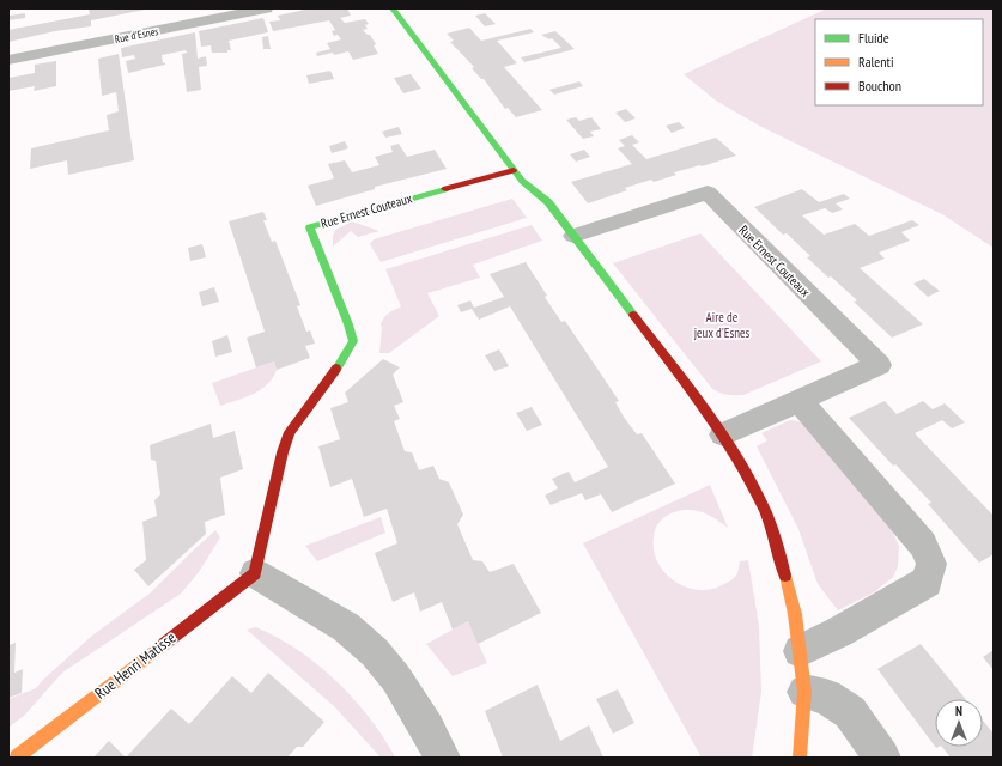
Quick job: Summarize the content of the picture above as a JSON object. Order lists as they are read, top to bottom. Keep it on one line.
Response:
{"streets":{"street":["Rue d'Esnes","Rue Ernest Couteaux","Rue Henri Matisse"]},"crossings":[["Rue Ernest Couteaux","Rue Henri Matisse"]],"parks":["Aire de jeux d'Esnes"],"legend":["Fluide","Ralenti","Bouchon"],"north":"top"}
